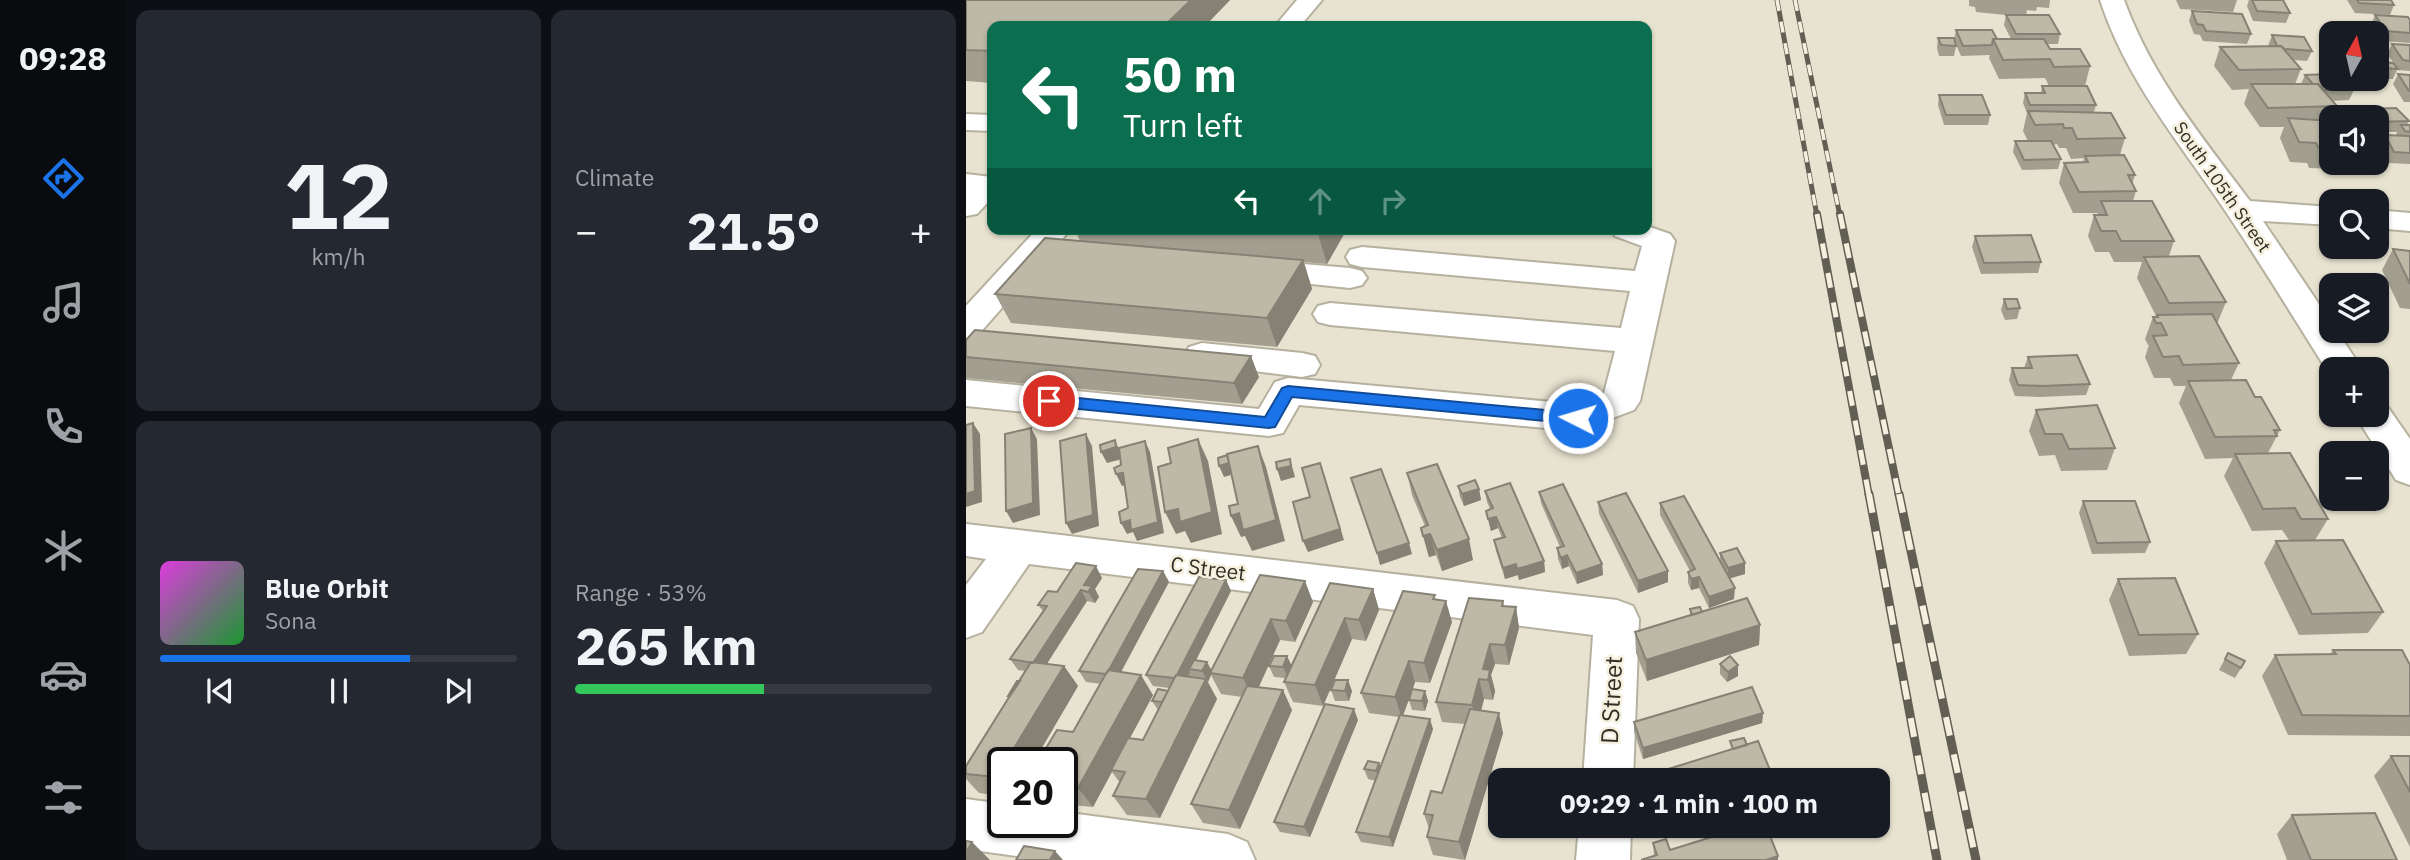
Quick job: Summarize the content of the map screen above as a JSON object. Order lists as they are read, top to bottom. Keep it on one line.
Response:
{"streets":{"street":["South 105th Street","C Street","D Street"]},"crossings":[["C Street","D Street"]],"north":"top","page":{"tabs":"09:28","tile":[["12","km/h"],"Climate",["Range · 53%","265 km"]],"map_buttons":["+","−"],"turn":["50 m","Turn left"],"heat":["−","21.5°","+"],"song":["Blue Orbit","Sona"],"limit":"20","trip":"09:29 · 1 min · 100 m"}}
